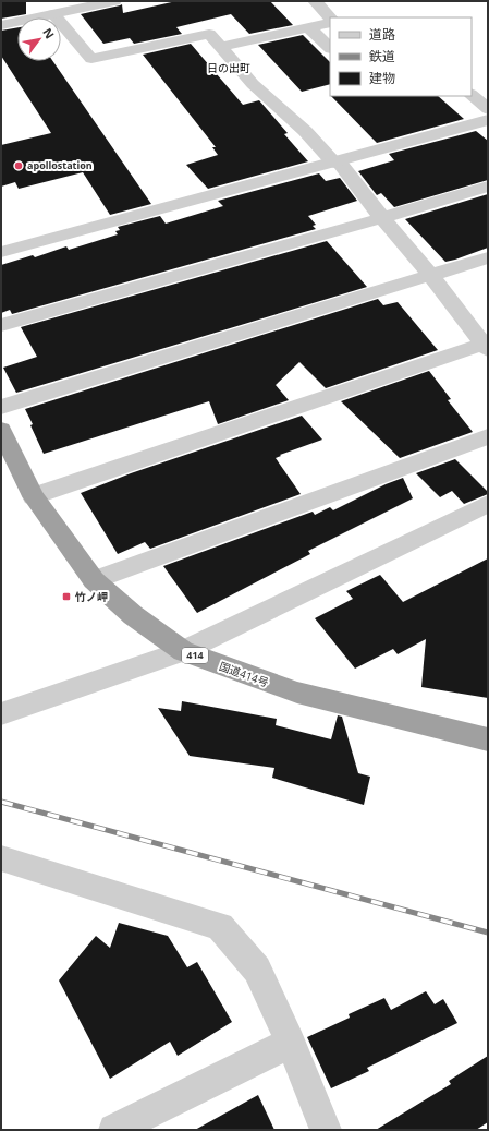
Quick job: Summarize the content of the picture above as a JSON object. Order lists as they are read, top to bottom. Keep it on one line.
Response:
{"streets":{"highway":["414","国道414号"]},"districts":["日の出町"],"places":{"other":["apollostation"],"transit":["竹ノ岬"]},"legend":["道路","鉄道","建物"],"north":"top right"}
